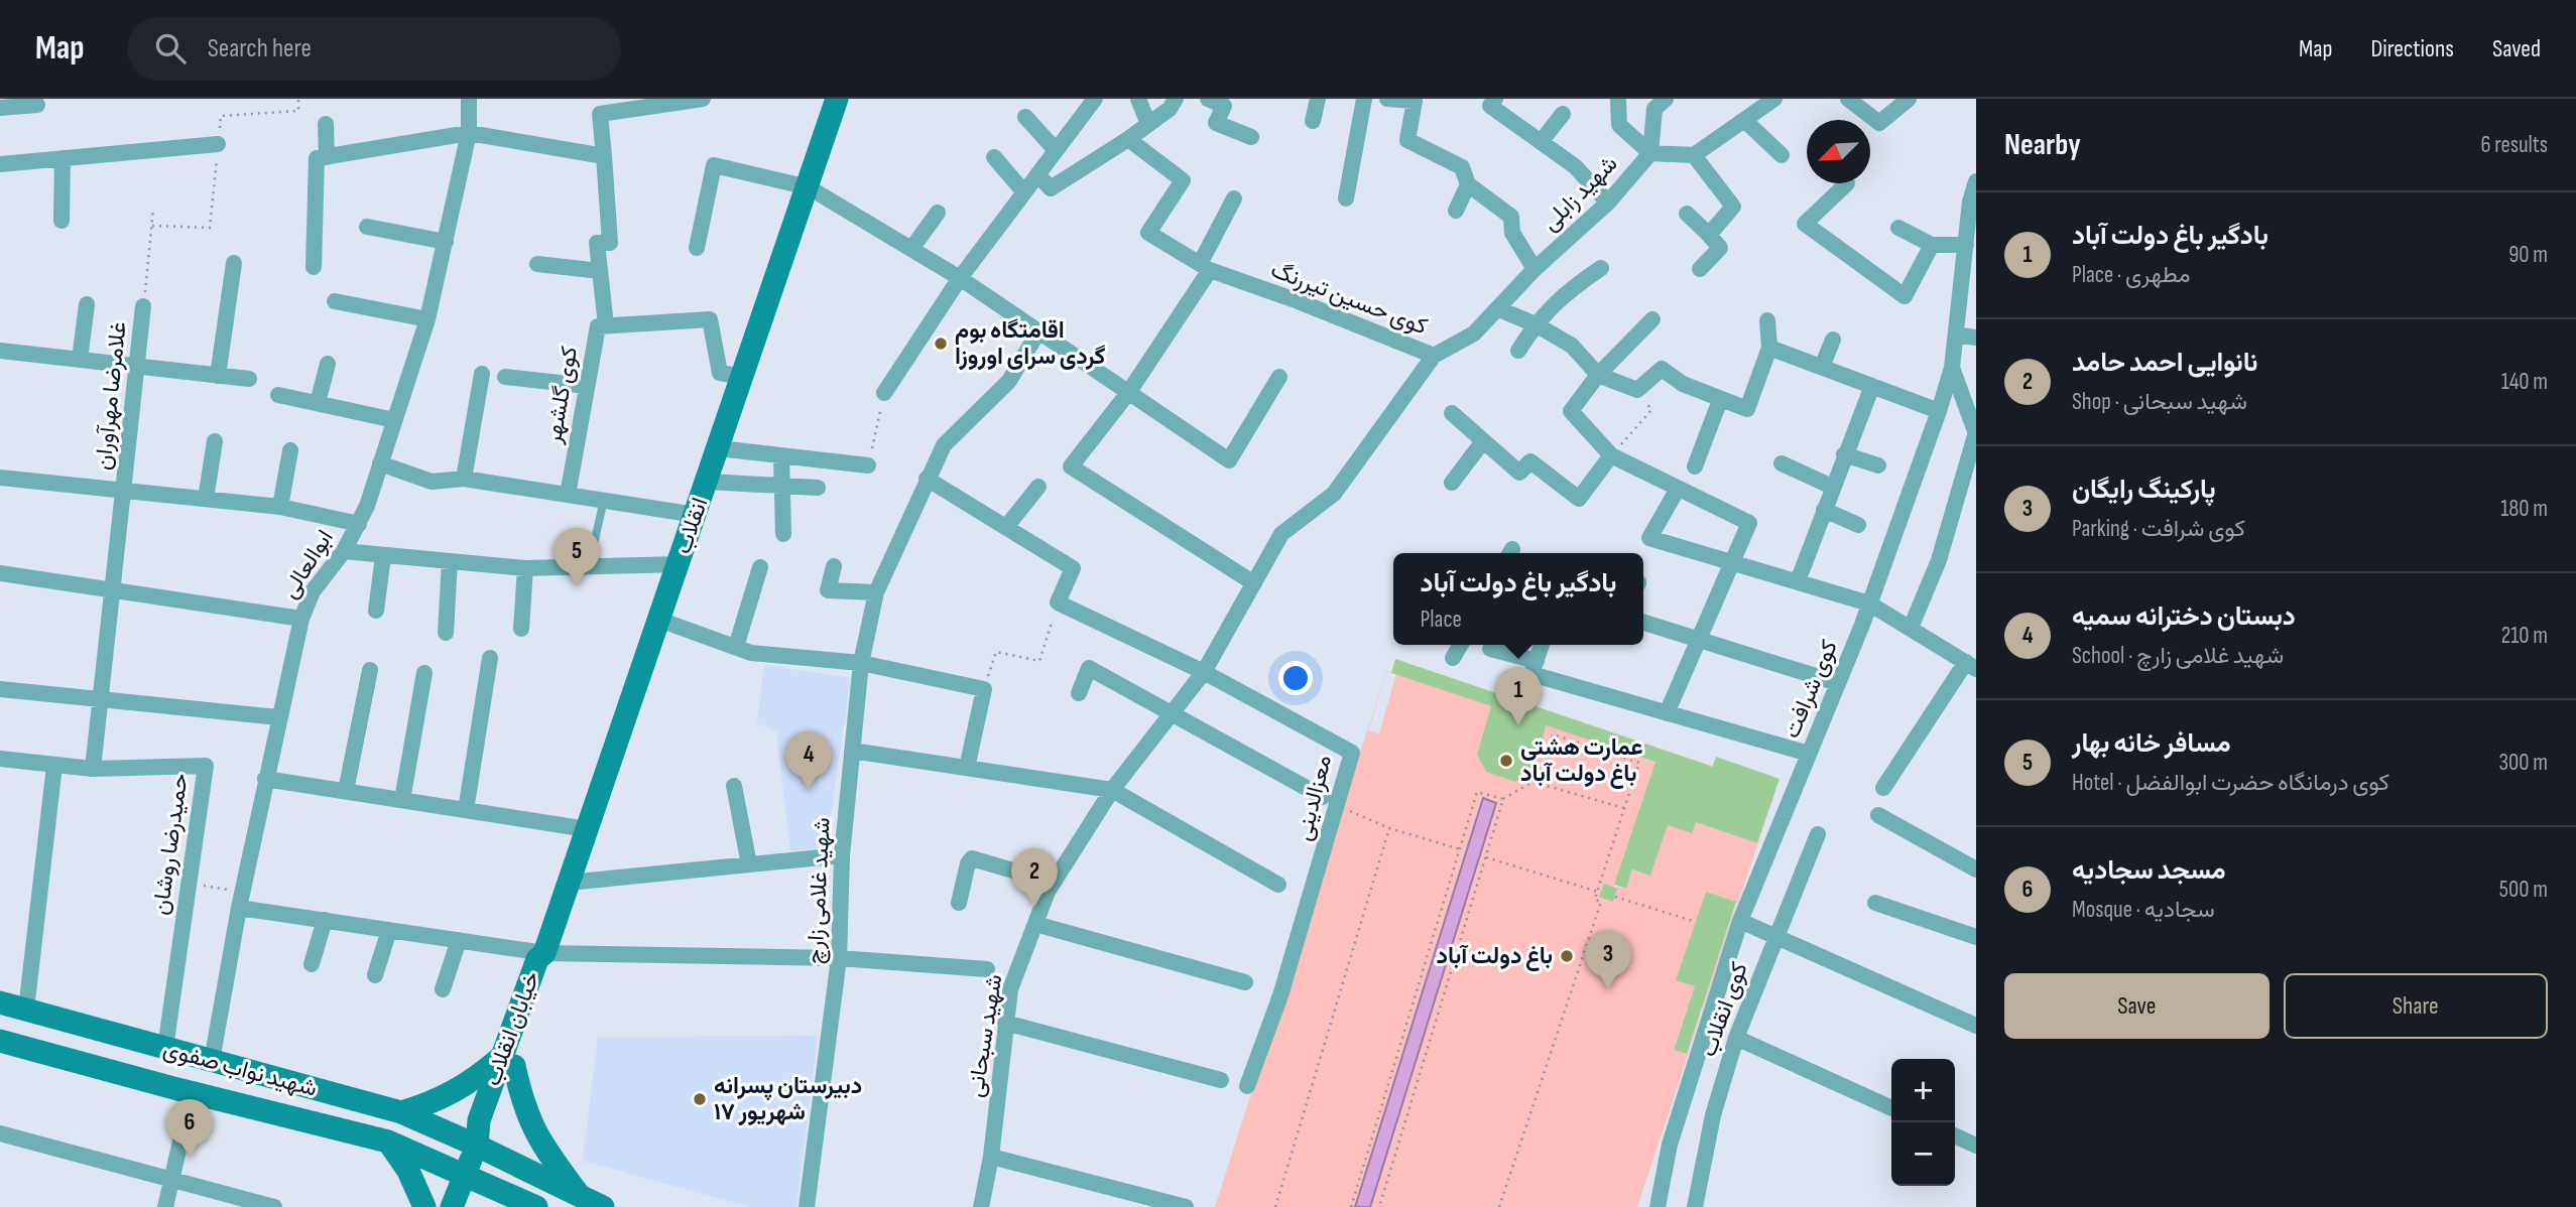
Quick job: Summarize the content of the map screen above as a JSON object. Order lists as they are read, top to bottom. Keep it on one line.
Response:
{"streets":{"main road":["انقلاب","خیابان انقلاب","شهید نواب صفوی"],"street":["شهید زابلی","کوی حسین تیررنگ","کوی گلشهر","غلامرضا مهرآوران","ابوالعالی","کوی شرافت","معزالدینی","حمیدرضا روشان","شهید غلامی زارچ","کوی انقلاب","شهید سبحانی"]},"crossings":[["شهید زابلی","کوی حسین تیررنگ"],["کوی حسین تیررنگ","معزالدینی"],["کوی حسین تیررنگ","شهید سبحانی"],["کوی گلشهر","انقلاب"],["غلامرضا مهرآوران","حمیدرضا روشان"],["انقلاب","خیابان انقلاب"],["ابوالعالی","شهید نواب صفوی"],["معزالدینی","شهید سبحانی"],["حمیدرضا روشان","شهید نواب صفوی"],["خیابان انقلاب","شهید نواب صفوی"]],"places":["اقامتگاه بوم گردی سرای اوروزا","عمارت هشتی باغ دولت آباد","باغ دولت آباد","دبیرستان پسرانه ۱۷ شهریور"],"north":"bottom left","page":{"header":"Map","search":"Search here","nav":["Map","Directions","Saved"],"heading":["Nearby","6 results"],"list":[{"mark":"1","name":"بادگیر باغ دولت آباد","note":"Place · مطهری","value":"90 m"},{"mark":"2","name":"نانوایی احمد حامد","note":"Shop · شهید سبحانی","value":"140 m"},{"mark":"3","name":"پارکینگ رایگان","note":"Parking · کوی شرافت","value":"180 m"},{"mark":"4","name":"دبستان دخترانه سمیه","note":"School · شهید غلامی زارچ","value":"210 m"},{"mark":"5","name":"مسافر خانه بهار","note":"Hotel · کوی درمانگاه حضرت ابوالفضل","value":"300 m"},{"mark":"6","name":"مسجد سجادیه","note":"Mosque · سجادیه","value":"500 m"}],"pins":["5","1","4","2","3","6"],"popup":["بادگیر باغ دولت آباد","Place"],"buttons":["Save","Share"],"map_buttons":["+","−"]}}
